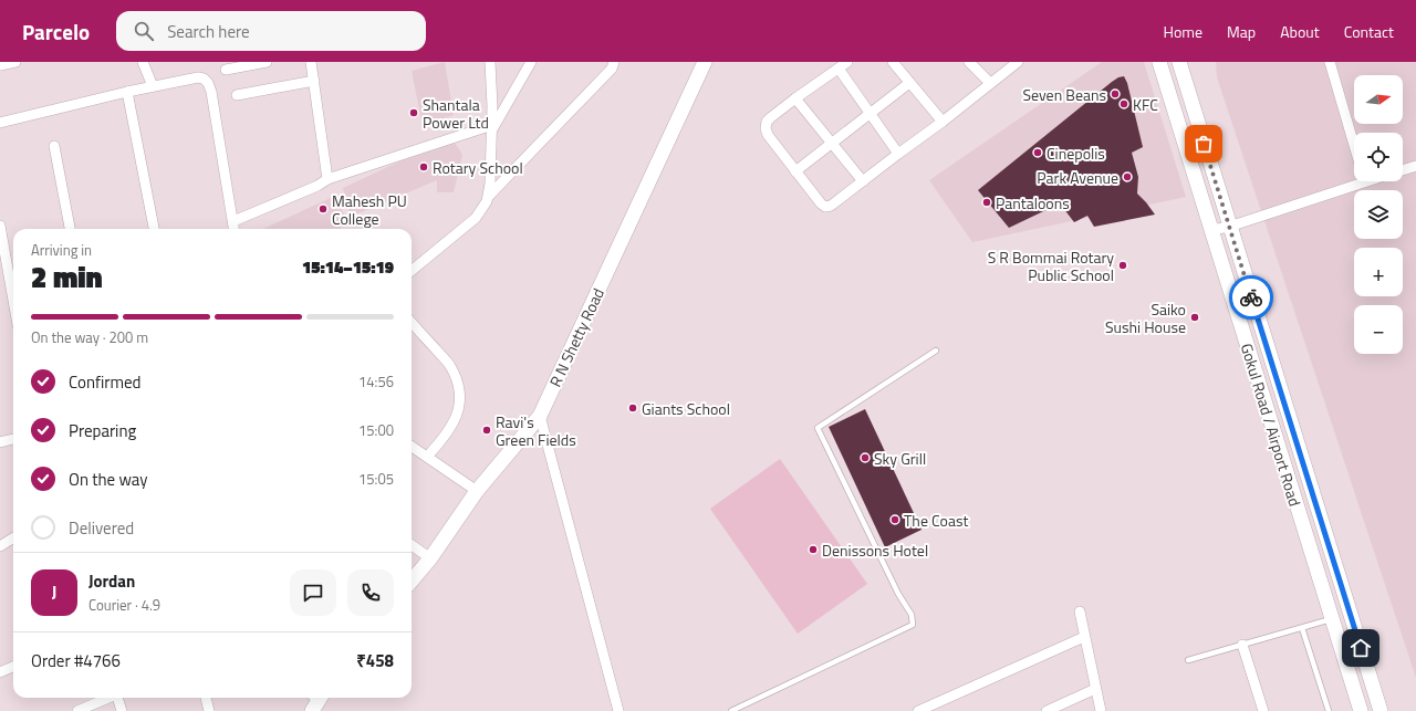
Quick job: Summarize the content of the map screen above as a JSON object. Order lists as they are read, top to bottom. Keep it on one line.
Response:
{"streets":{"main road":["R N Shetty Road","Gokul Road / Airport Road"]},"places":["Seven Beans","KFC","Shantala Power Ltd","Cinepolis","Rotary School","Park Avenue","Pantaloons","Mahesh PU College","S R Bommai Rotary Public School","Saiko Sushi House","Giants School","Ravi's Green Fields","Sky Grill","The Coast","Denissons Hotel"],"north":"right","page":{"header":"Parcelo","search":"Search here","nav":["Home","Map","About","Contact"],"map_buttons":["+","−"],"heading":["2 min","Arriving in","15:14–15:19"],"panel":["Jordan","Courier · 4.9","Order #4766","₹458"],"bar":"On the way · 200 m","list":[["Confirmed","14:56"],["Preparing","15:00"],["On the way","15:05"],"Delivered"],"round":"J"}}
